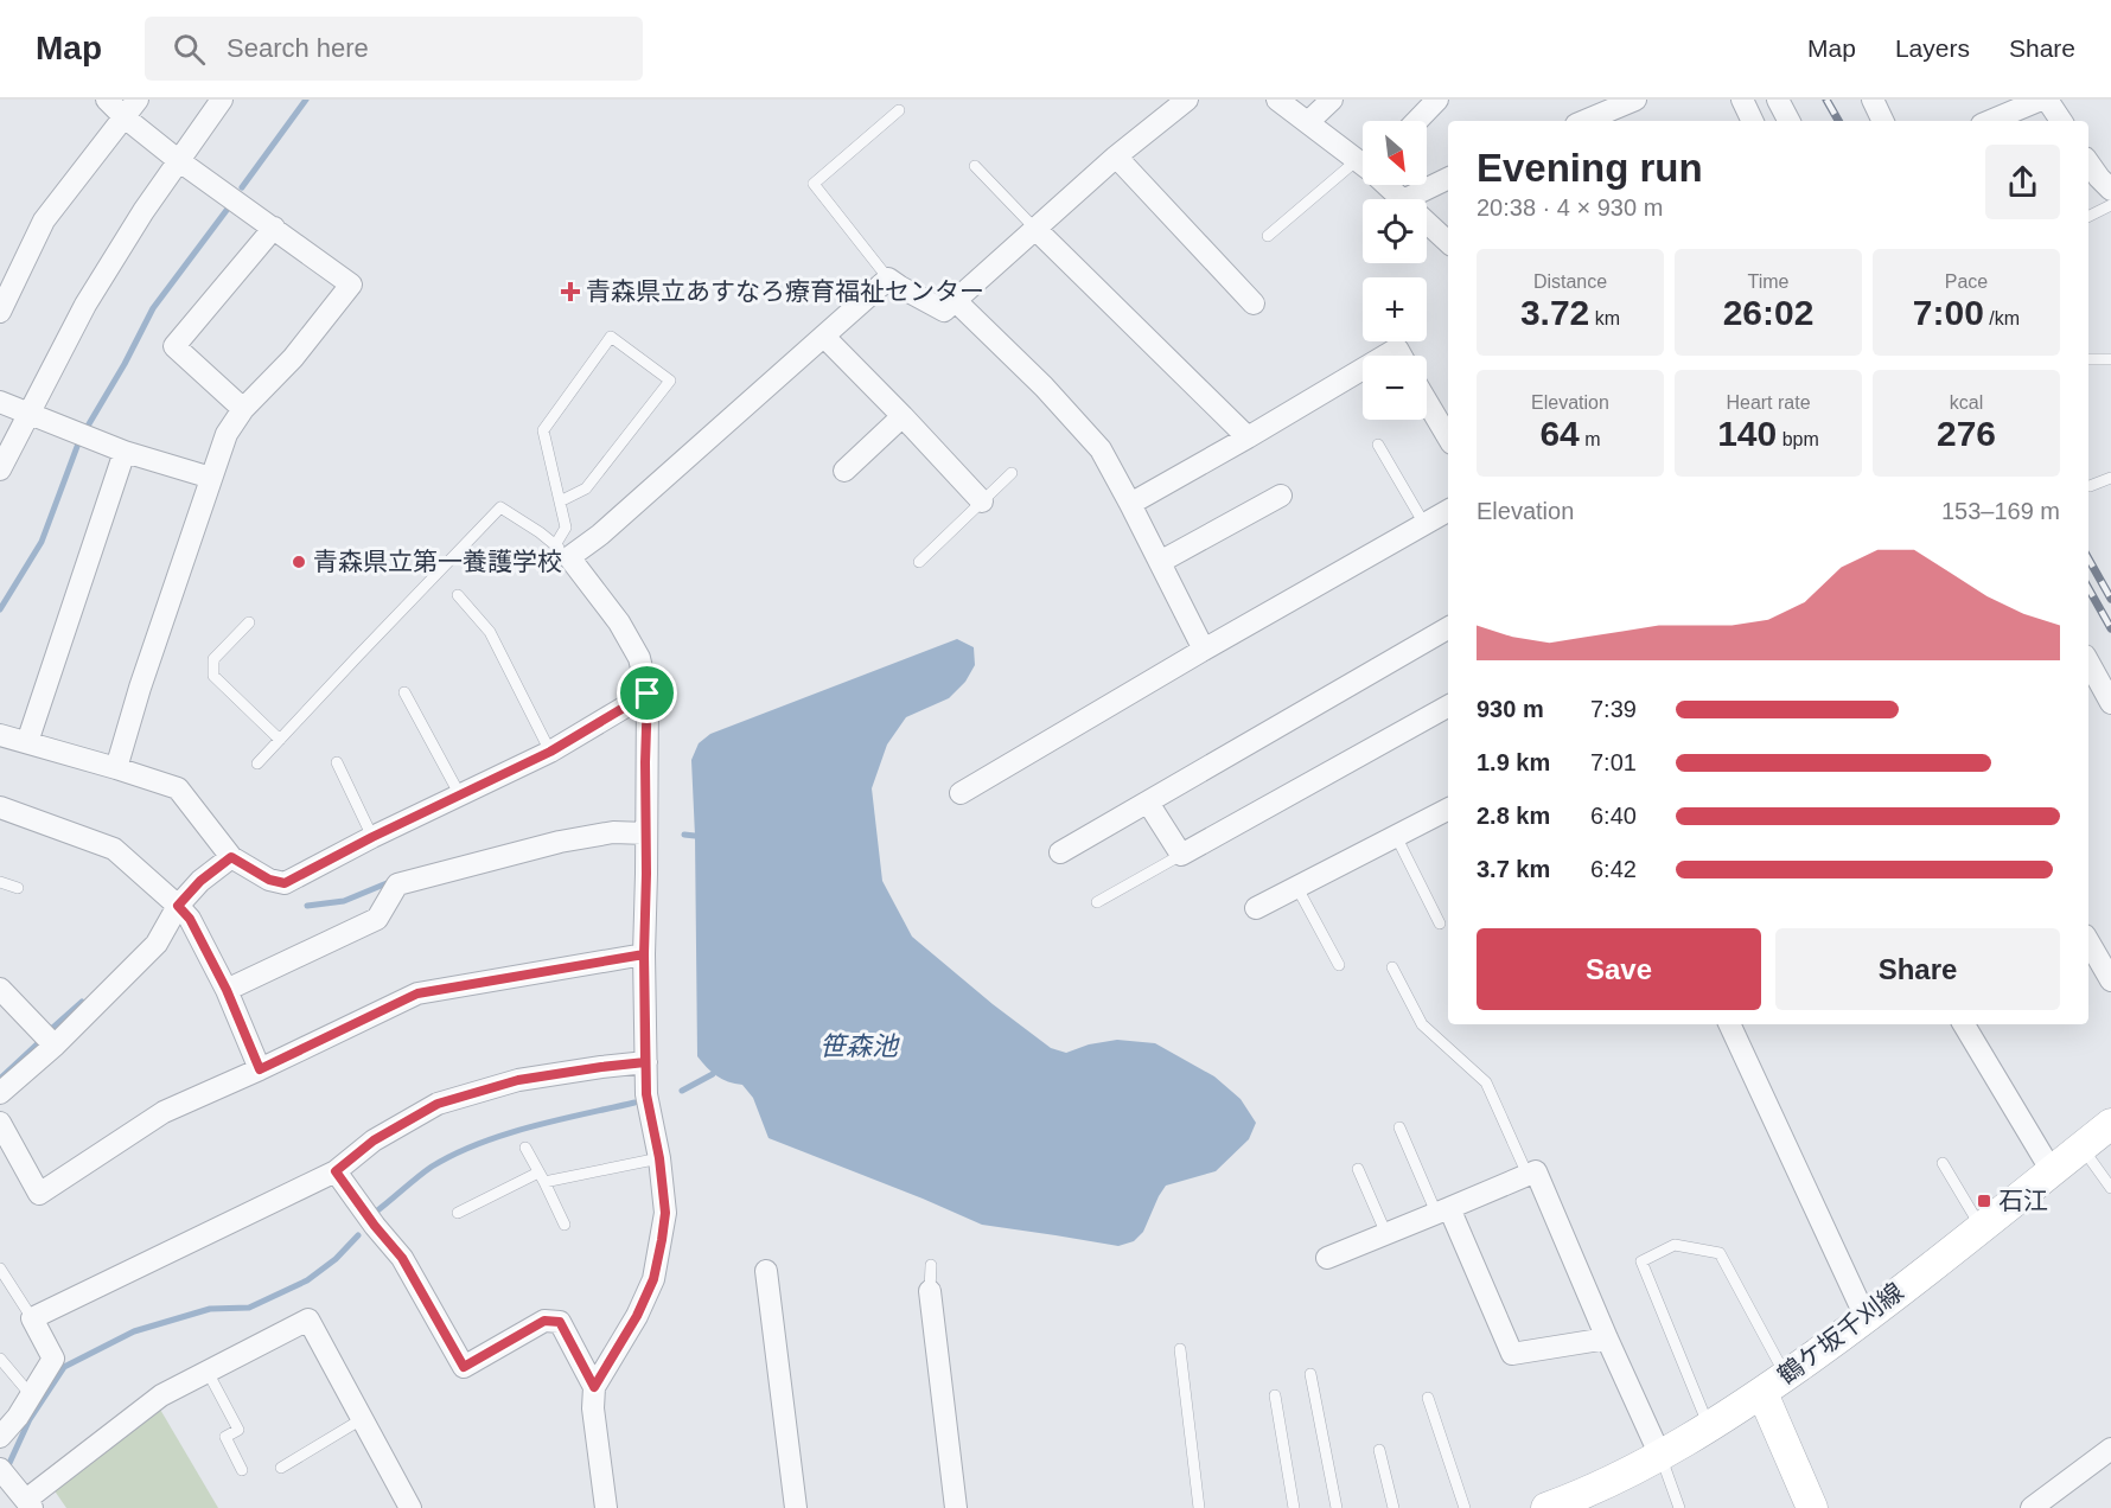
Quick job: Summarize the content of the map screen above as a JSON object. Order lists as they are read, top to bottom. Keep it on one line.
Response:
{"streets":{"main road":["鶴ケ坂千刈線"]},"water":["笹森池"],"places":{"health":["青森県立あすなろ療育福祉センター"],"other":["青森県立第一養護学校"],"transit":["石江"]},"north":"bottom right","page":{"header":"Map","search":"Search here","nav":["Map","Layers","Share"],"map_buttons":["+","−"],"heading":["Evening run","20:38 · 4 × 930 m"],"stats":[["Distance","3.72 km"],["Time","26:02"],["Pace","7:00 /km"],["Elevation","64 m"],["Heart rate","140 bpm"],["kcal","276"]],"chart":["Elevation","153–169 m"],"list":[{"name":"930 m","note":"7:39"},{"name":"1.9 km","note":"7:01"},{"name":"2.8 km","note":"6:40"},{"name":"3.7 km","note":"6:42"}],"buttons":["Save","Share"]}}
